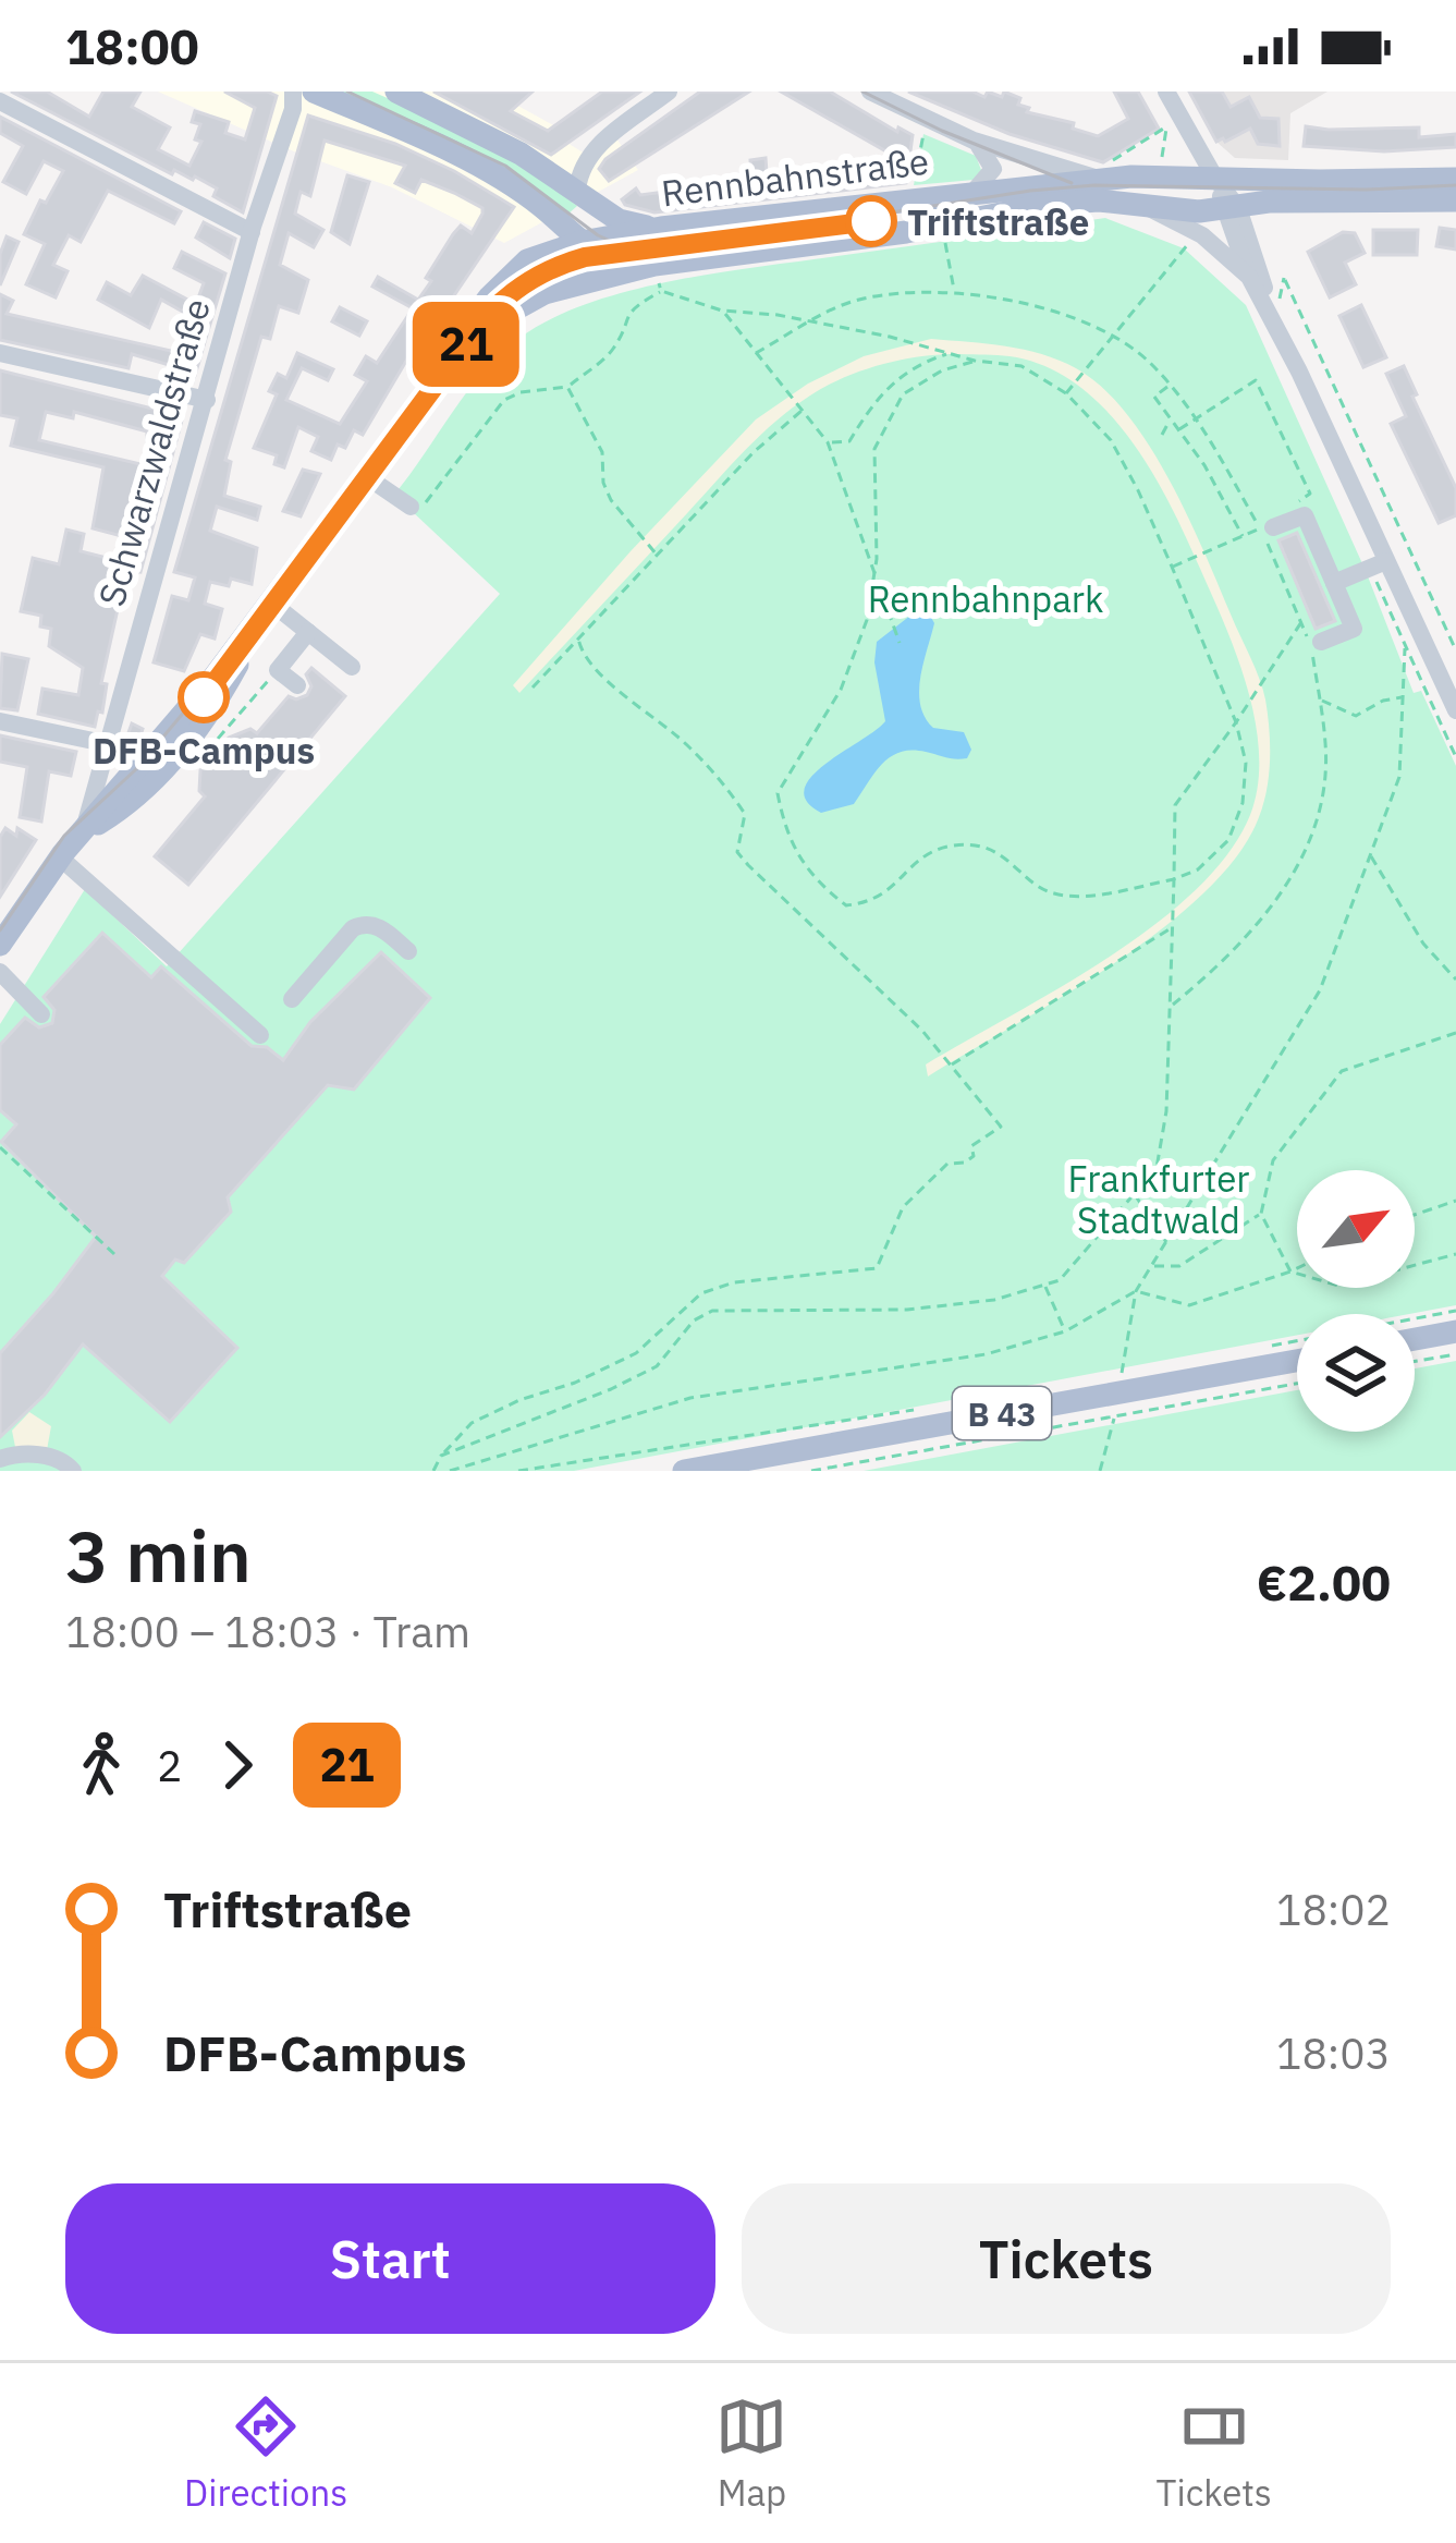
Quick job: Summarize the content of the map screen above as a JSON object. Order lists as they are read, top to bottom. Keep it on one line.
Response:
{"streets":{"main road":["Rennbahnstraße","B 43"],"street":["Schwarzwaldstraße"]},"crossings":[["Rennbahnstraße","Schwarzwaldstraße"]],"parks":["Rennbahnpark","Frankfurter Stadtwald"],"places":["Triftstraße","DFB-Campus"],"lines":["tram line 21"],"north":"top right","page":{"status":"18:00","on_map":"21","heading":["3 min","18:00 – 18:03 · Tram","€2.00"],"legs":["2","21"],"list":[{"name":"Triftstraße","value":"18:02"},{"name":"DFB-Campus","value":"18:03"}],"buttons":["Start","Tickets"],"tabs":["Directions","Map","Tickets"]}}
